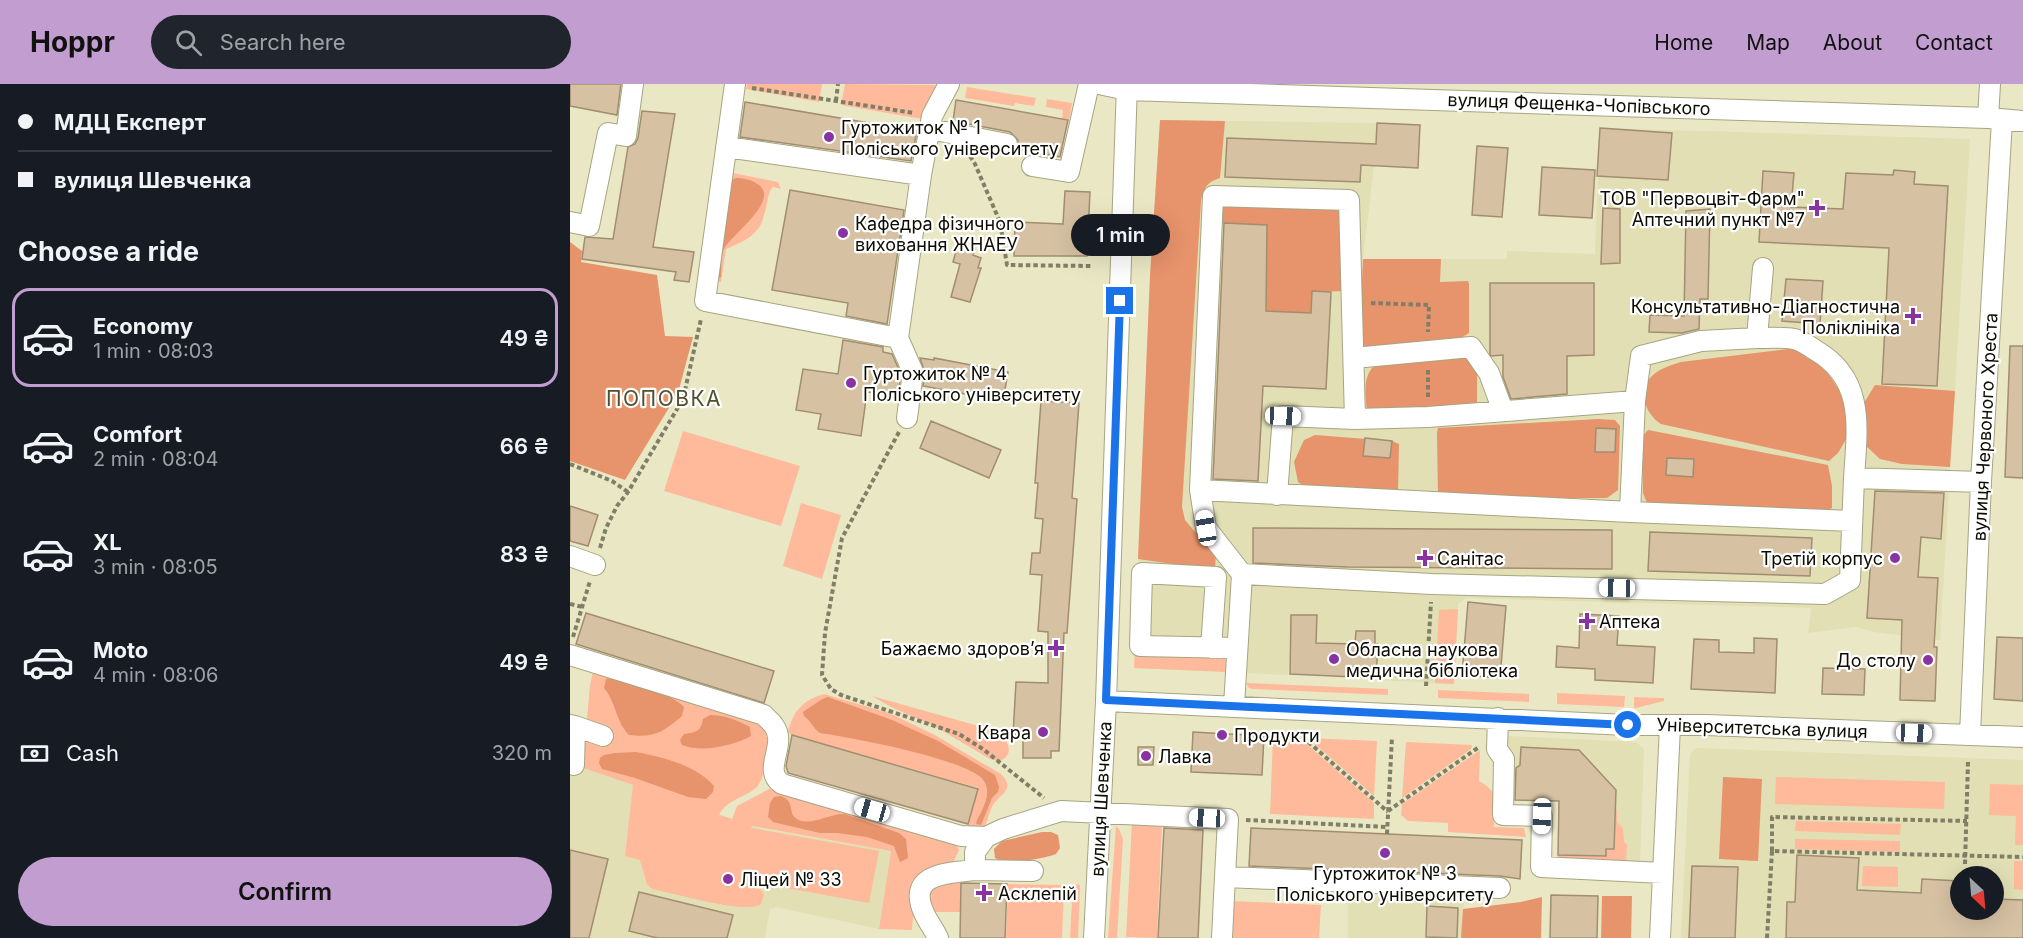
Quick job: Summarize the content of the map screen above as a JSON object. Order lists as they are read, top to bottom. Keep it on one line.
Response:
{"streets":{"street":["вулиця Фещенка-Чопівського","вулиця Червоного Хреста","Університетська вулиця","вулиця Шевченка"]},"crossings":[["вулиця Фещенка-Чопівського","вулиця Червоного Хреста"],["вулиця Фещенка-Чопівського","вулиця Шевченка"],["вулиця Червоного Хреста","Університетська вулиця"],["Університетська вулиця","вулиця Шевченка"]],"districts":["ПОПОВКА"],"places":{"other":["Гуртожиток № 1 Поліського університету","Кафедра фізичного виховання ЖНАЕУ","Гуртожиток № 4 Поліського університету","Третій корпус","Обласна наукова медична бібліотека","До столу","Квара","Продукти","Лавка","Гуртожиток № 3 Поліського університету","Ліцей № 33"],"health":["ТОВ \"Первоцвіт-Фарм\" Аптечний пункт №7","Консультативно-Діагностична Поліклініка","Санітас","Аптека","Бажаємо здоровʼя","Асклепій"]},"north":"bottom right","page":{"header":"Hoppr","search":"Search here","nav":["Home","Map","About","Contact"],"banner":["МДЦ Експерт","вулиця Шевченка"],"bubble":"1 min","heading":"Choose a ride","list":[{"name":"Economy","note":"1 min · 08:03","value":"49 ₴"},{"name":"Comfort","note":"2 min · 08:04","value":"66 ₴"},{"name":"XL","note":"3 min · 08:05","value":"83 ₴"},{"name":"Moto","note":"4 min · 08:06","value":"49 ₴"}],"pay":["Cash","320 m"],"buttons":"Confirm"}}
